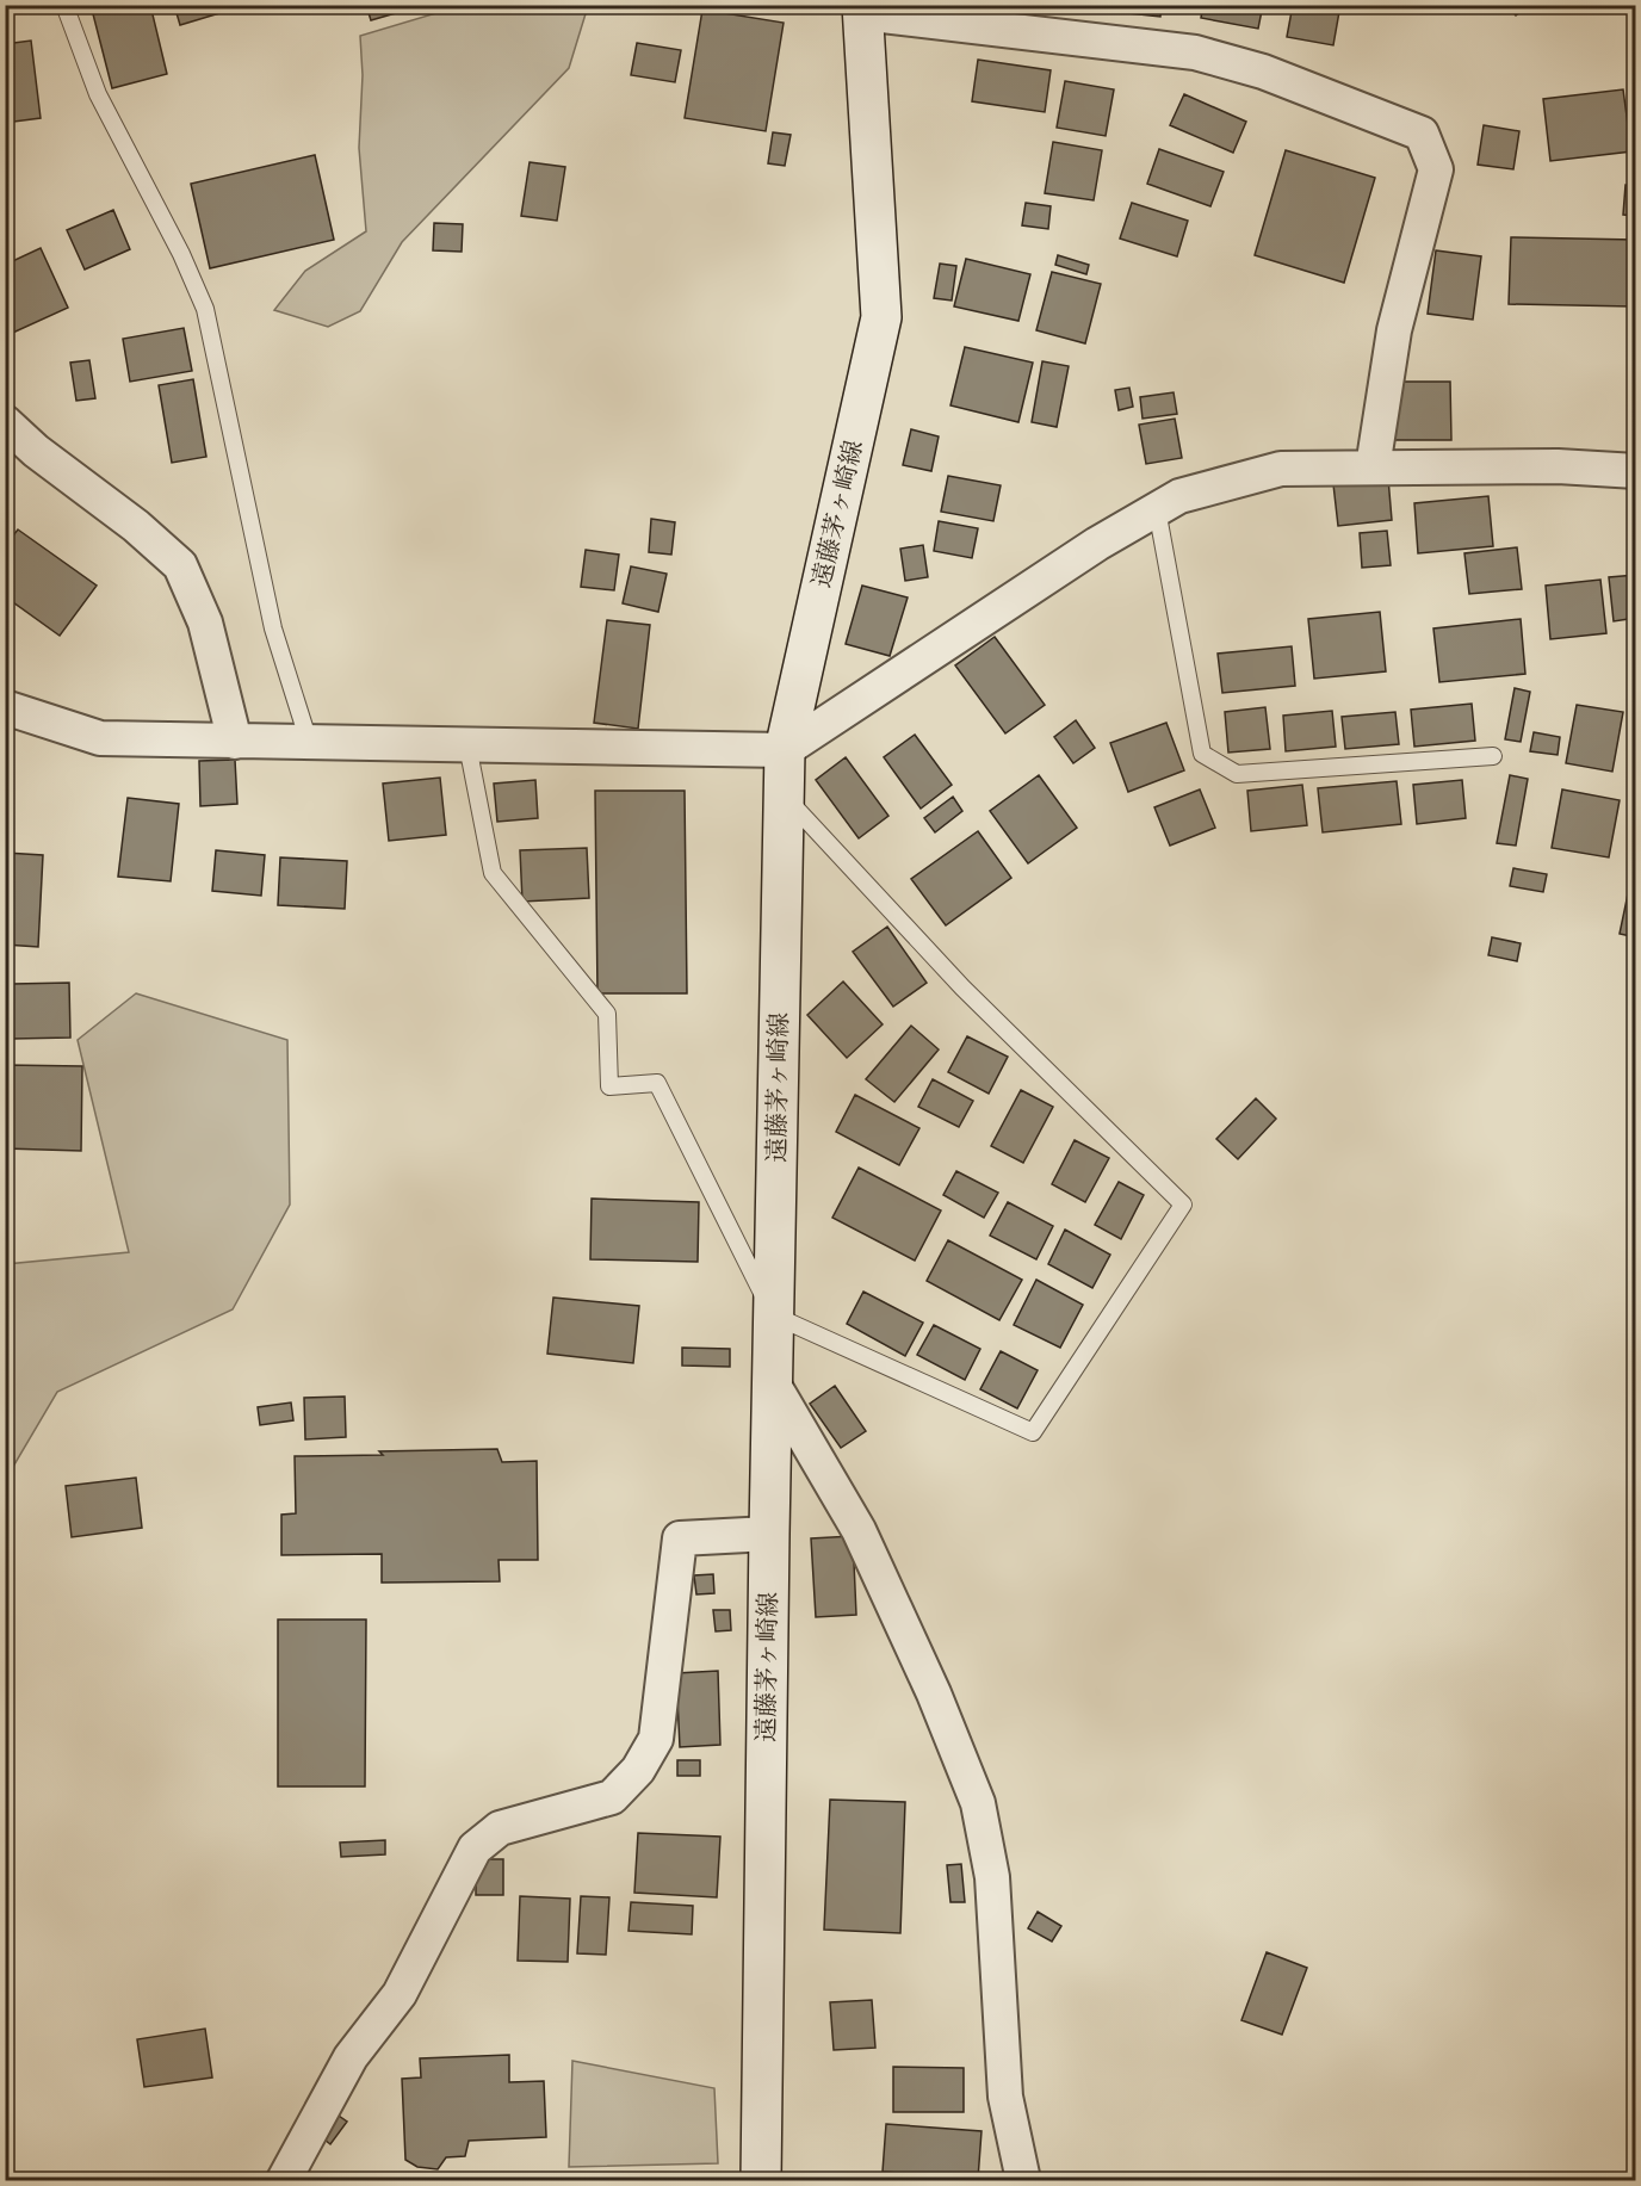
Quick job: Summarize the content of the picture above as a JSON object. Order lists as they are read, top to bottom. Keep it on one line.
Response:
{"streets":{"main road":["遠藤茅ヶ崎線"]}}
